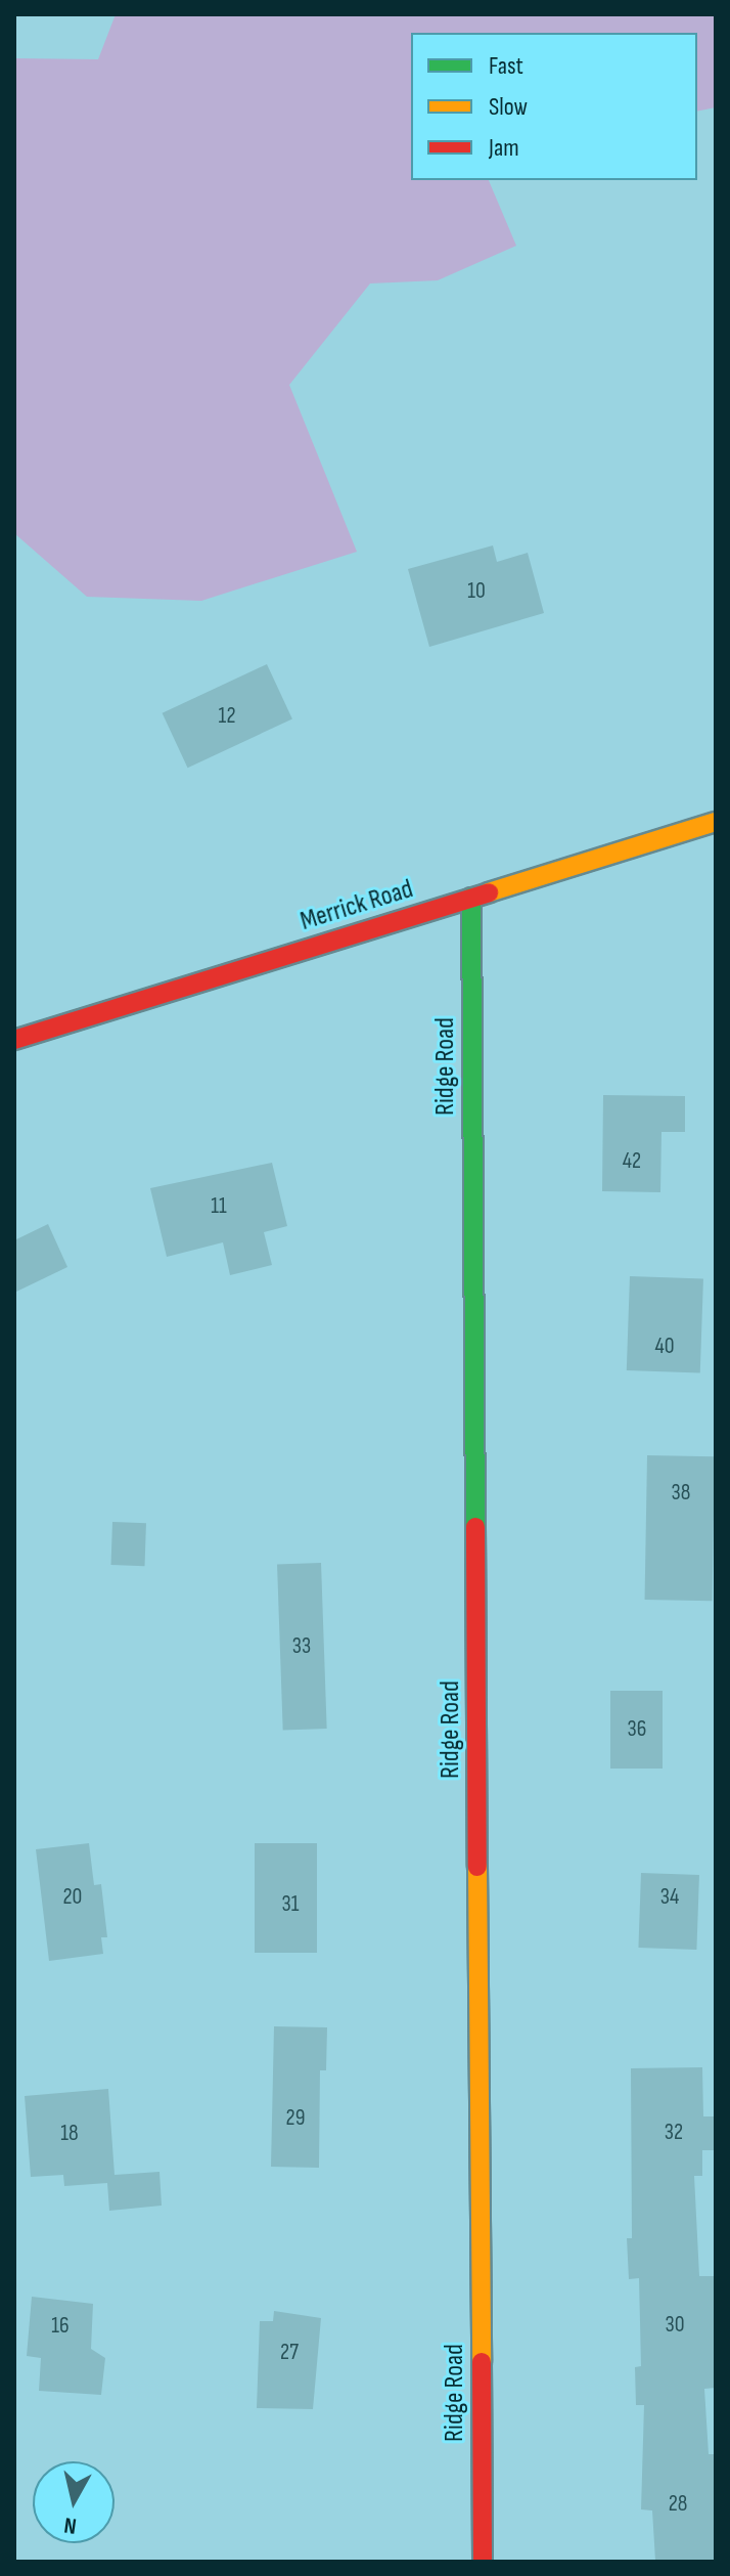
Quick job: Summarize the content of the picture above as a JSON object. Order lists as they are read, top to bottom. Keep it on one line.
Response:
{"streets":{"street":["Merrick Road","Ridge Road"]},"crossings":[["Merrick Road","Ridge Road"]],"house_numbers":["10","12","42","11","40","38","33","36","20","34","31","29","32","18","30","16","27","28"],"legend":["Fast","Slow","Jam"],"north":"bottom"}
